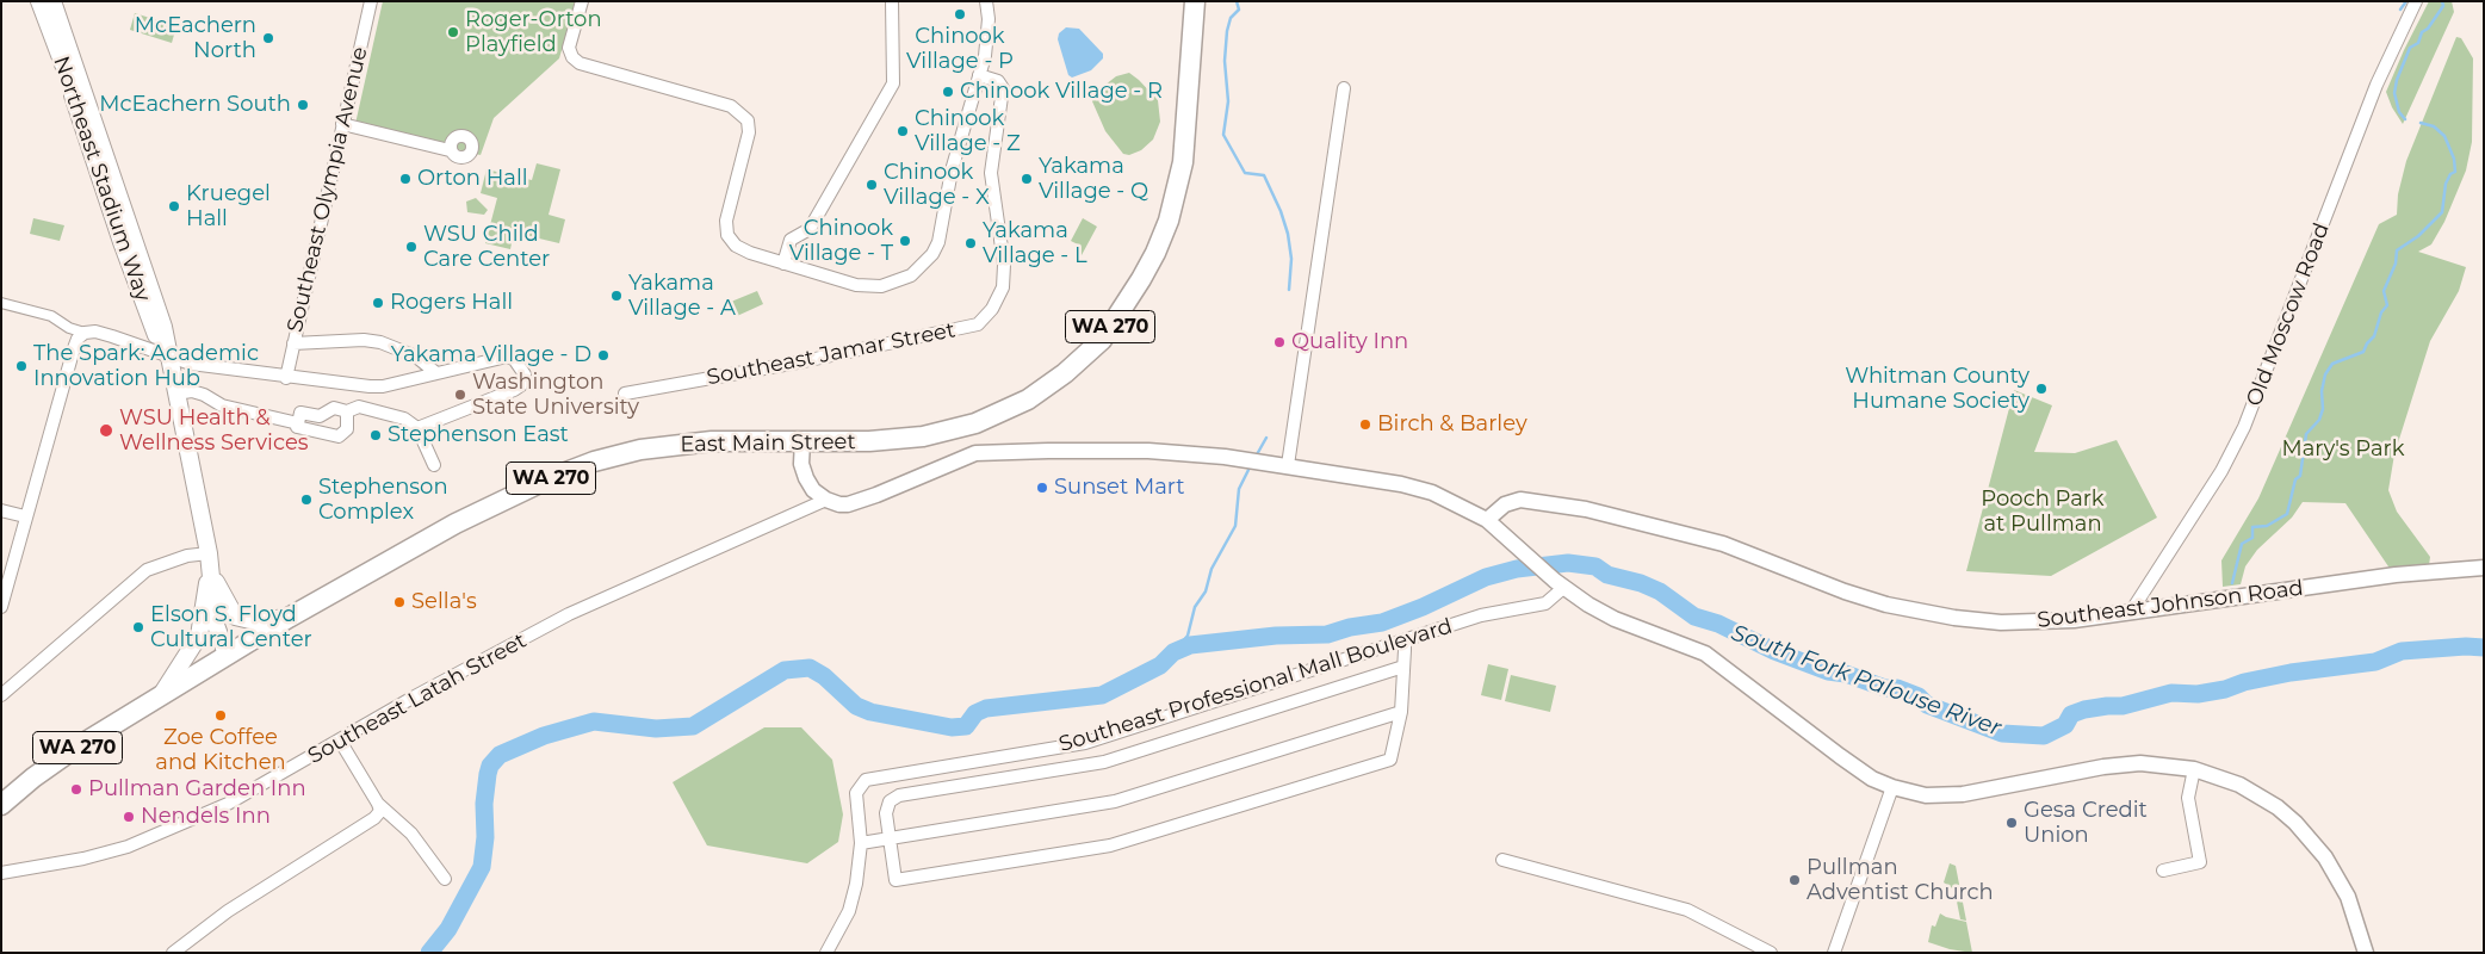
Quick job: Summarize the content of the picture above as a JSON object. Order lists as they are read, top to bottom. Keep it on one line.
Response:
{"streets":{"main road":["Northeast Stadium Way","WA 270","East Main Street"],"street":["Southeast Olympia Avenue","Old Moscow Road","Southeast Jamar Street","Southeast Johnson Road","Southeast Professional Mall Boulevard","Southeast Latah Street"]},"crossings":[["Northeast Stadium Way","East Main Street"],["Old Moscow Road","Southeast Johnson Road"]],"water":["South Fork Palouse River"],"parks":["Mary's Park","Pooch Park at Pullman"],"places":["Chinook Village - P","Roger-Orton Playfield","McEachern North","Chinook Village - R","McEachern South","Chinook Village - Z","Orton Hall","Yakama Village - Q","Chinook Village - X","Kruegel Hall","Chinook Village - T","Yakama Village - L","WSU Child Care Center","Yakama Village - A","Rogers Hall","Quality Inn","Yakama Village - D","The Spark: Academic Innovation Hub","Whitman County Humane Society","Washington State University","Birch & Barley","WSU Health & Wellness Services","Stephenson East","Sunset Mart","Stephenson Complex","Sella's","Elson S. Floyd Cultural Center","Zoe Coffee and Kitchen","Pullman Garden Inn","Nendels Inn","Gesa Credit Union","Pullman Adventist Church"]}
